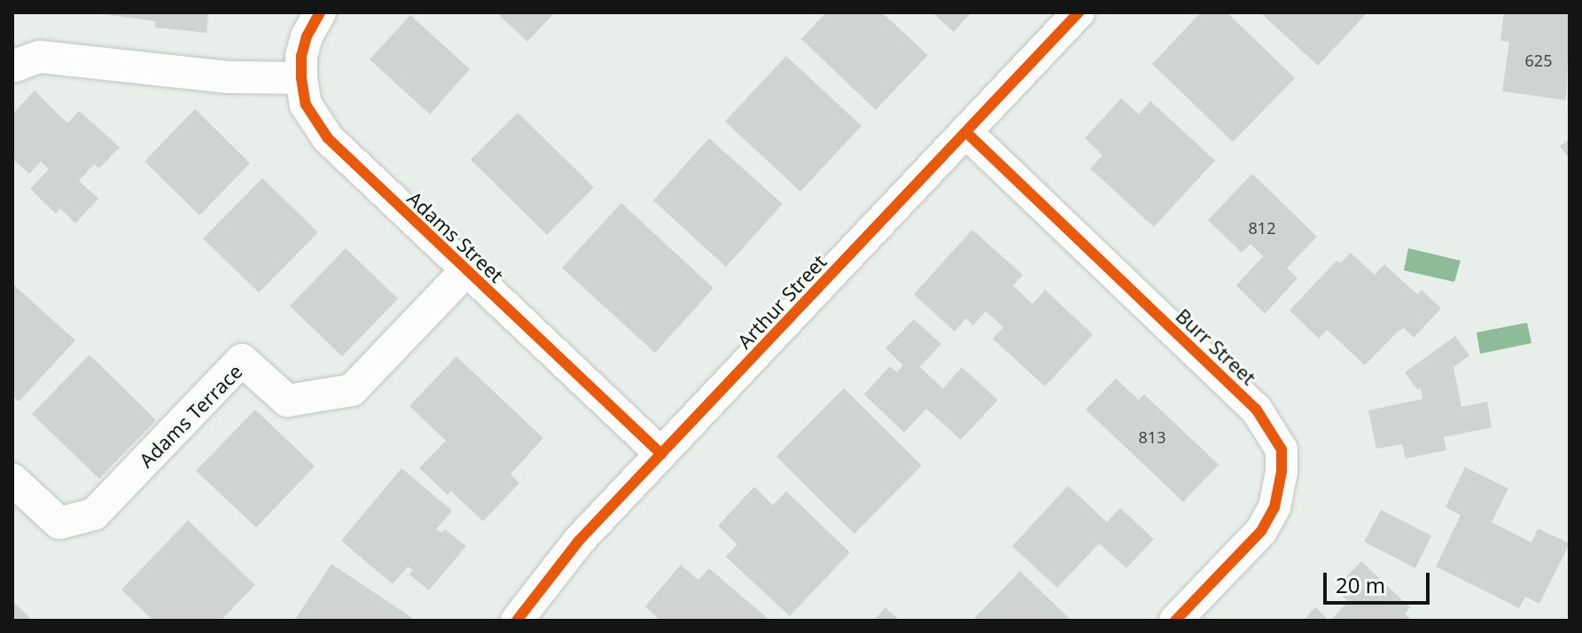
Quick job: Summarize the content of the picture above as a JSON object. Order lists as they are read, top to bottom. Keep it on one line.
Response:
{"streets":{"street":["Adams Street","Arthur Street","Burr Street","Adams Terrace"]},"crossings":[["Adams Street","Arthur Street"],["Adams Street","Adams Terrace"],["Arthur Street","Burr Street"]],"house_numbers":["625","812","813"],"scale_bar":"20 m"}
